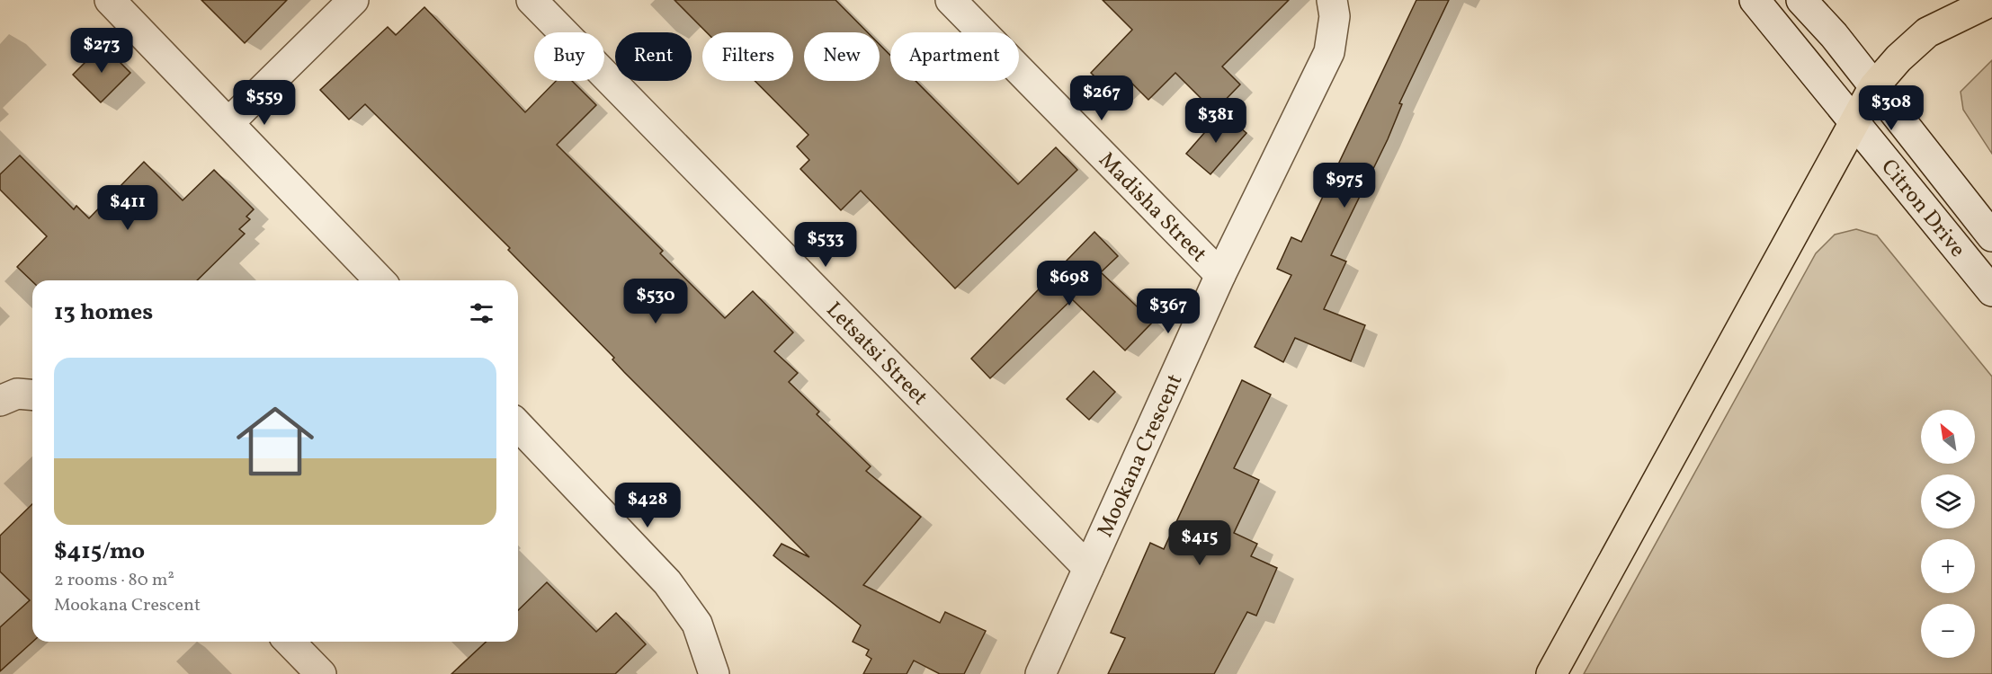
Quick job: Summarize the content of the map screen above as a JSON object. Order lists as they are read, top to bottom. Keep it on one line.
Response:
{"streets":{"street":["Madisha Street","Citron Drive","Letsatsi Street","Mookana Crescent"]},"crossings":[["Madisha Street","Mookana Crescent"],["Letsatsi Street","Mookana Crescent"]],"north":"top left","page":{"price":["$273","$267","$559","$308","$381","$975","$411","$533","$698","$530","$367","$428","$415"],"chip":["Buy","Rent","Filters","New","Apartment"],"heading":"13 homes","list":[{"name":"$415/mo","note":"2 rooms · 80 m² · Mookana Crescent"}],"map_buttons":["+","−"]}}
